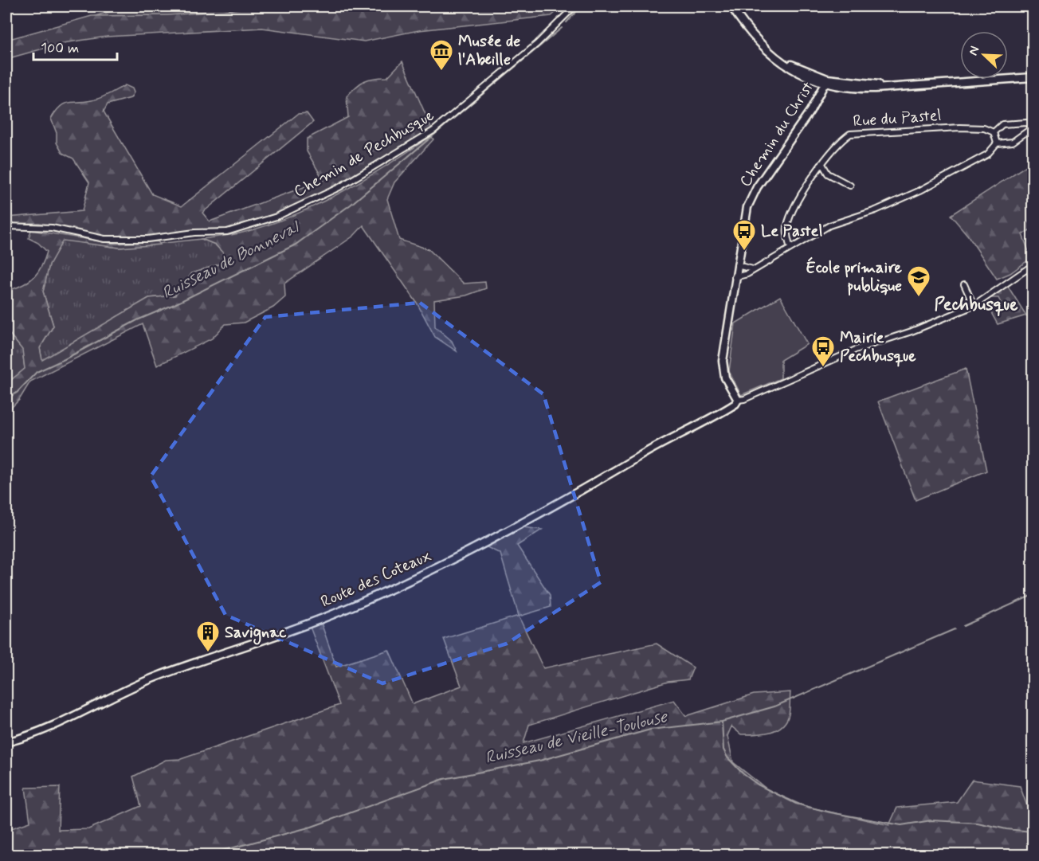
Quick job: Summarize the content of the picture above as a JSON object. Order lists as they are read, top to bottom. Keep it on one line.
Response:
{"streets":{"street":["Rue du Pastel","Chemin du Christ","Chemin de Pechbusque","Route des Coteaux"]},"crossings":[["Chemin du Christ","Route des Coteaux"]],"districts":["Pechbusque"],"water":["Ruisseau de Bonneval","Ruisseau de Vieille-Toulouse"],"places":{"museum":["Musée de l'Abeille"],"bus stop":["Le Pastel","Mairie Pechbusque"],"school or university":["École primaire publique"],"building":["Savignac"]},"scale_bar":"100 m","north":"top left"}
